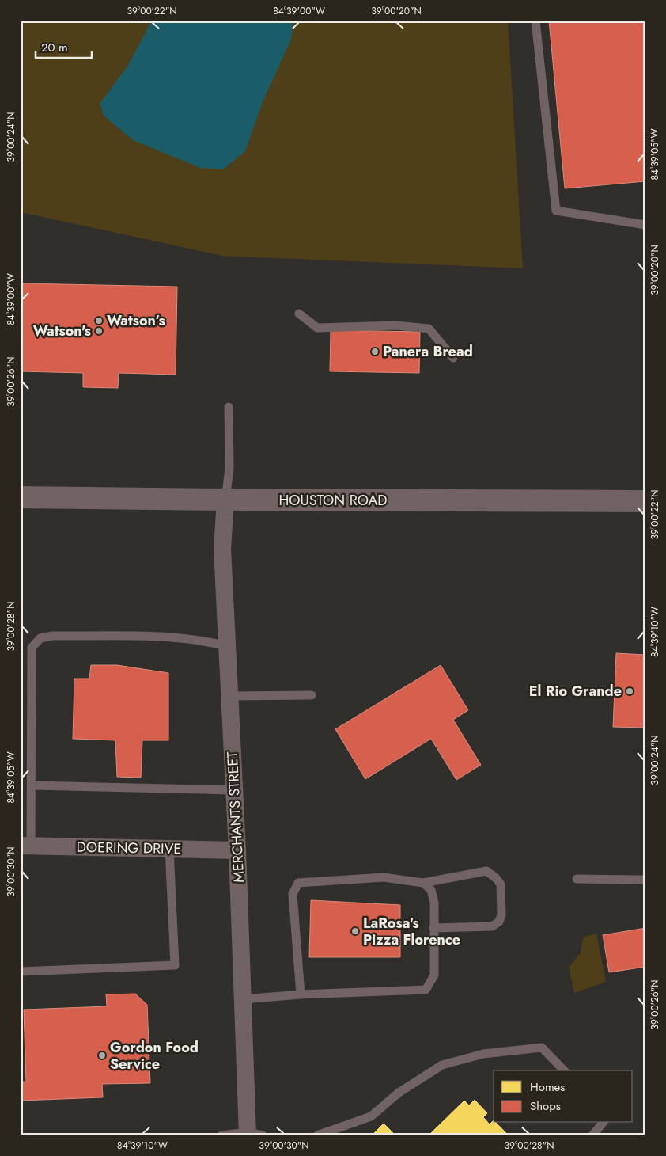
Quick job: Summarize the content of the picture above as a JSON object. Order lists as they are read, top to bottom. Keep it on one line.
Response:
{"streets":{"main road":["HOUSTON ROAD"],"street":["MERCHANTS STREET","DOERING DRIVE"]},"crossings":[["HOUSTON ROAD","MERCHANTS STREET"],["MERCHANTS STREET","DOERING DRIVE"]],"places":["Watson’s","Watson's","Panera Bread","El Rio Grande","LaRosa's Pizza Florence","Gordon Food Service"],"legend":["Homes","Shops"],"scale_bar":"20 m","coordinates":["39°00'22\"N","84°39'00\"W","39°00'20\"N","39°00'24\"N","84°39'05\"W","39°00'26\"N","39°00'28\"N","84°39'10\"W","39°00'30\"N"]}
